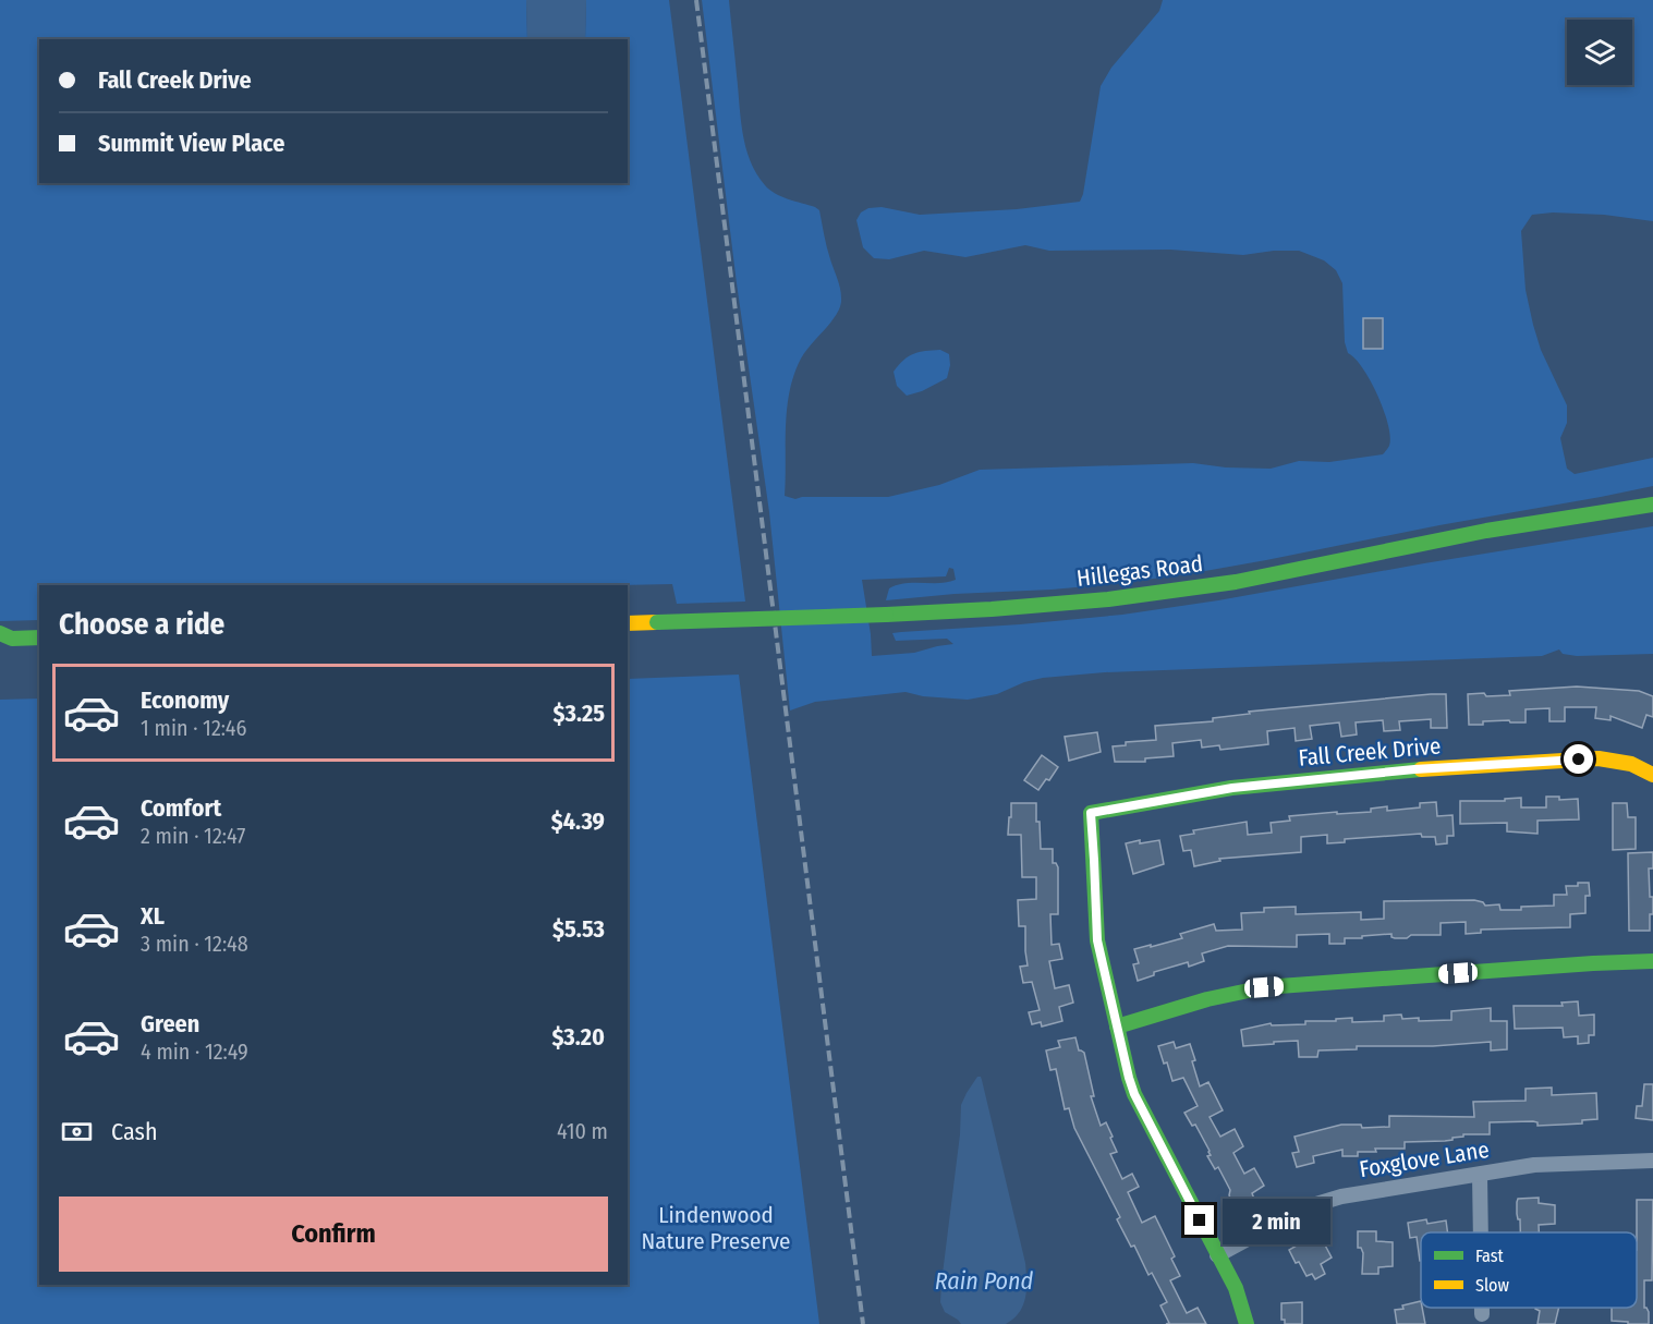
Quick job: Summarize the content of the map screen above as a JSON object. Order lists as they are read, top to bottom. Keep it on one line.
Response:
{"streets":{"street":["Hillegas Road","Fall Creek Drive","Foxglove Lane"]},"water":["Rain Pond"],"parks":["Lindenwood Nature Preserve"],"legend":["Fast","Slow"],"page":{"banner":["Fall Creek Drive","Summit View Place"],"heading":"Choose a ride","list":[{"name":"Economy","note":"1 min · 12:46","value":"$3.25"},{"name":"Comfort","note":"2 min · 12:47","value":"$4.39"},{"name":"XL","note":"3 min · 12:48","value":"$5.53"},{"name":"Green","note":"4 min · 12:49","value":"$3.20"}],"pay":["Cash","410 m"],"buttons":"Confirm","bubble":"2 min"}}
